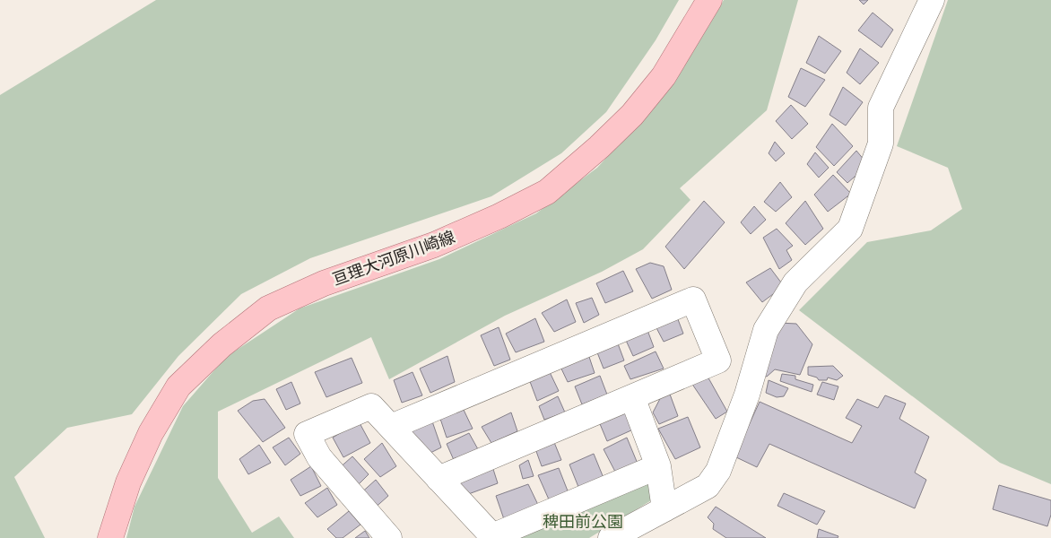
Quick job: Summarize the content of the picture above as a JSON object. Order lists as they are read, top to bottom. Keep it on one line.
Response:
{"streets":{"main road":["亘理大河原川崎線"]},"parks":["稗田前公園"]}
